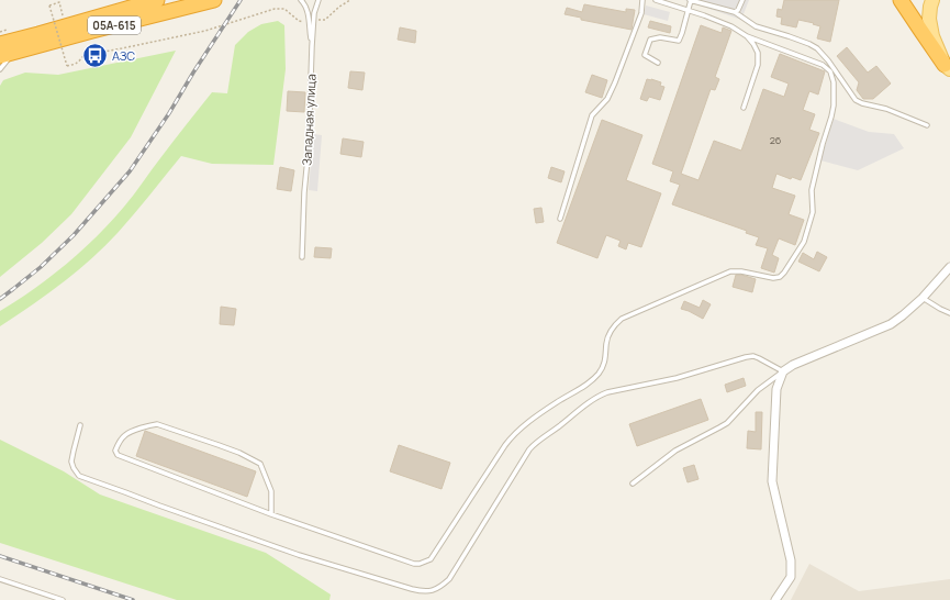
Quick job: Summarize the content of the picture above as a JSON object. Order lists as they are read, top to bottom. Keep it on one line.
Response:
{"streets":{"highway":["05А-615"],"lane":["Западная улица"]},"places":{"bus stop":["АЗС"]},"house_numbers":["26"]}
